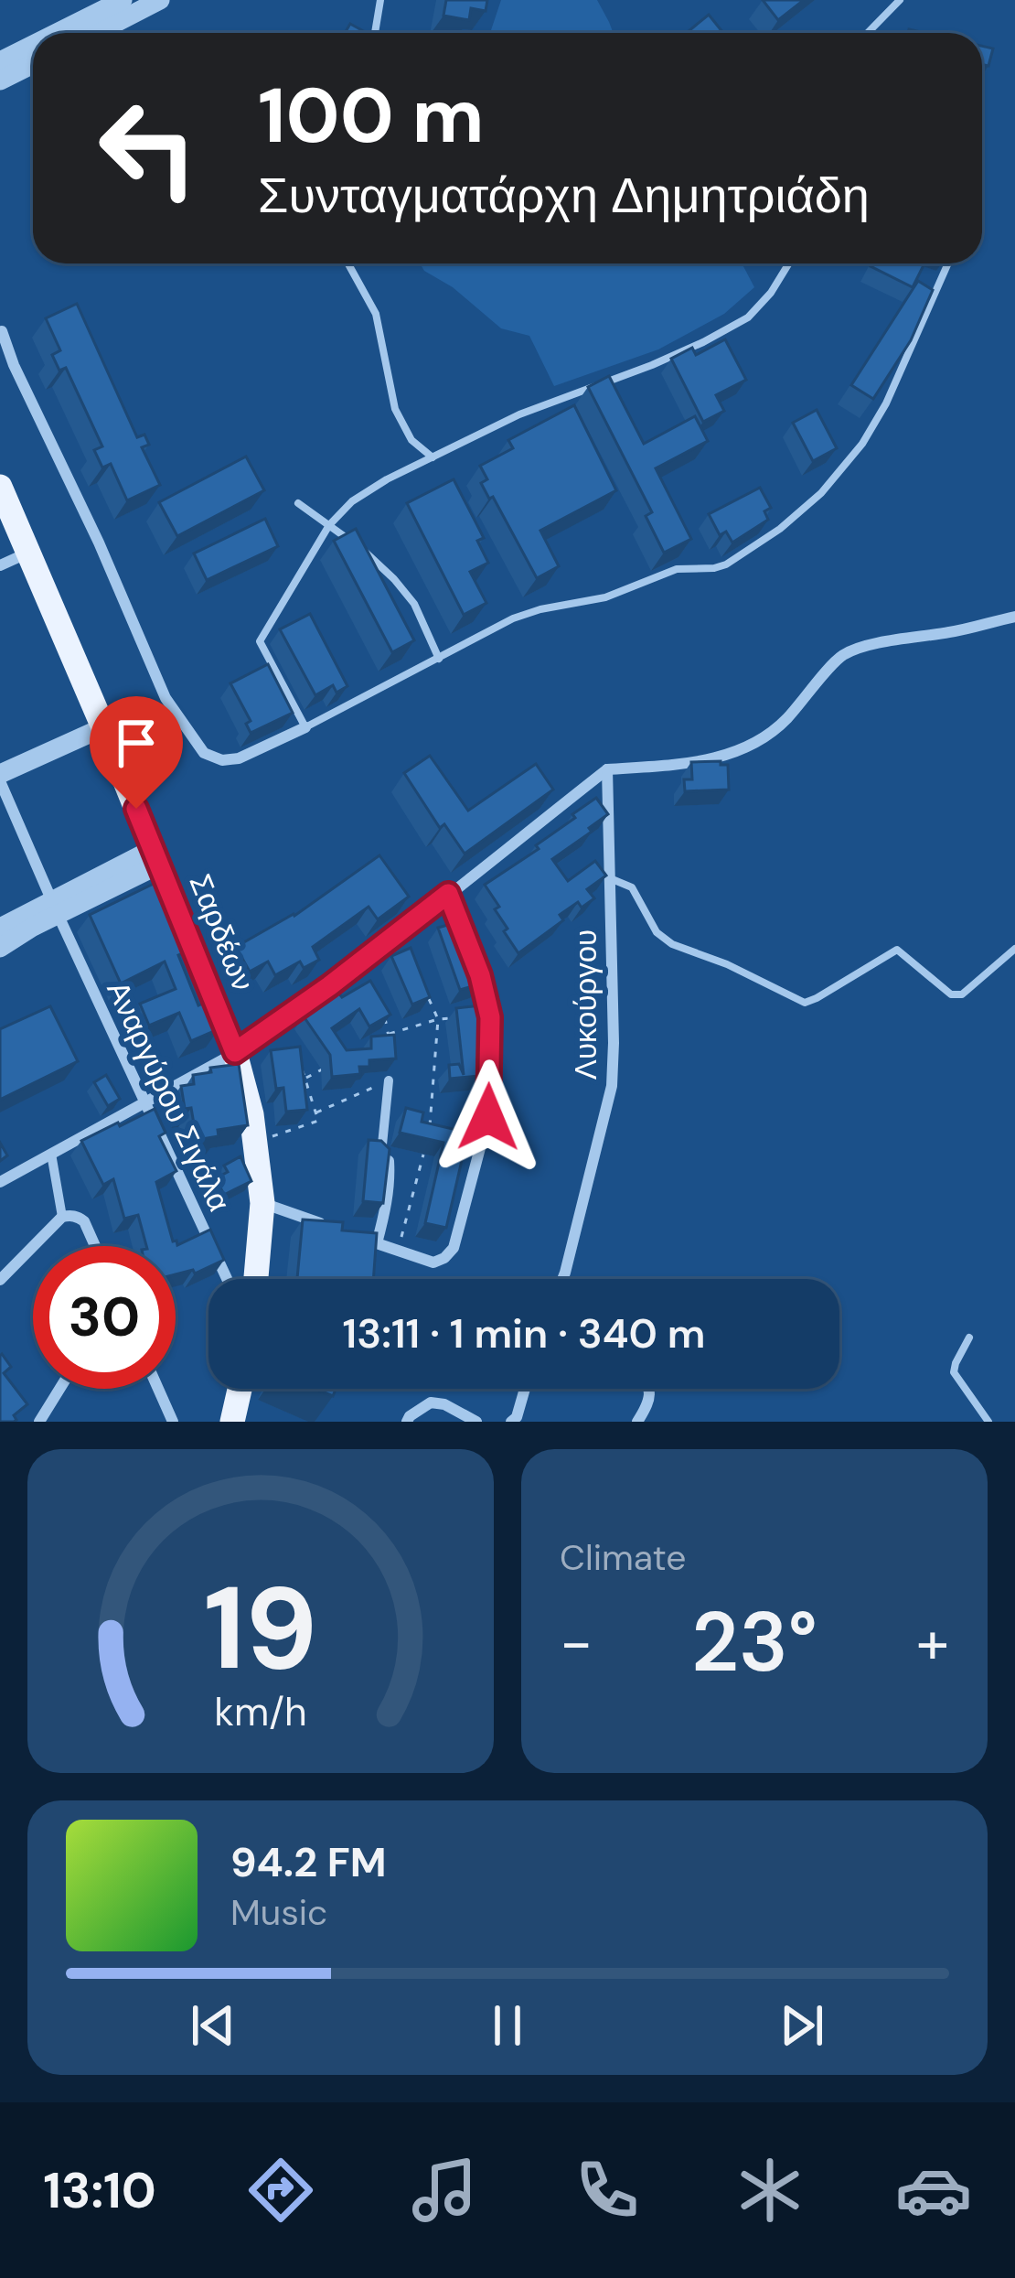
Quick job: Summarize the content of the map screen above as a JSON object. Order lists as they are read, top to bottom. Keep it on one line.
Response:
{"streets":{"main road":["Σαρδέων"],"street":["Λυκούργου","Αναργύρου Σιγάλα"]},"page":{"turn":["100 m","Συνταγματάρχη Δημητριάδη"],"limit":"30","trip":"13:11 · 1 min · 340 m","tile":"Climate","heat":["−","23°","+"],"song":["94.2 FM","Music"],"tabs":"13:10","gauge":["19","km/h"]}}
